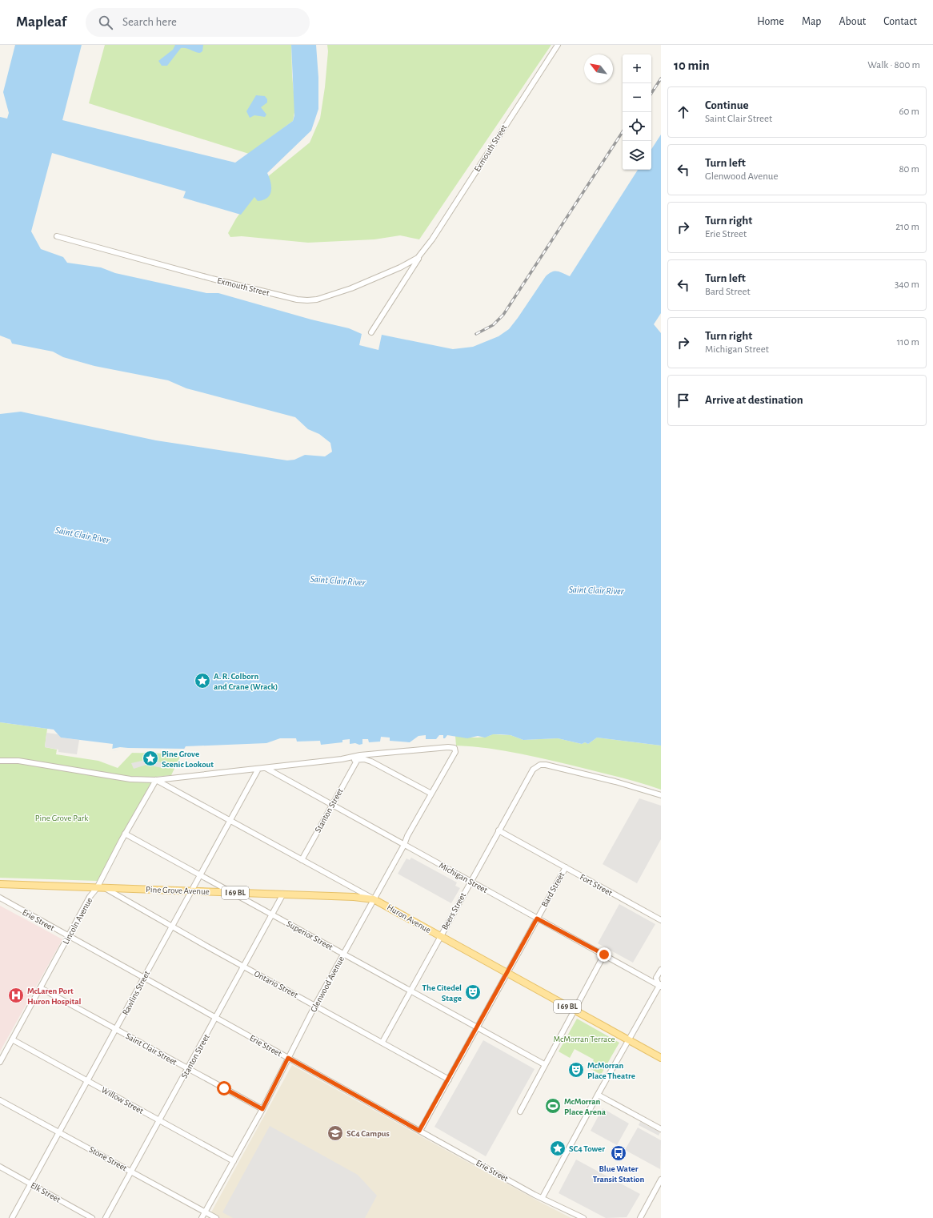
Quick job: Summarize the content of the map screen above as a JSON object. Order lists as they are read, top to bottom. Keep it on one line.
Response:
{"streets":{"main road":["Pine Grove Avenue","I 69 BL","Huron Avenue"],"street":["Exmouth Street","Stanton Street","Michigan Street","Fort Street","Bard Street","Beers Street","Erie Street","Lincoln Avenue","Superior Street","Ontario Street","Glenwood Avenue","Rawlins Street","Saint Clair Street","Willow Street","Stone Street","Elk Street"]},"crossings":[["Stanton Street","Michigan Street"],["Stanton Street","Pine Grove Avenue"],["Stanton Street","Huron Avenue"],["Stanton Street","Erie Street"],["Stanton Street","Superior Street"],["Stanton Street","Ontario Street"],["Stanton Street","Saint Clair Street"],["Stanton Street","Willow Street"],["Stanton Street","Stone Street"],["Michigan Street","Bard Street"],["Michigan Street","Beers Street"],["Michigan Street","Glenwood Avenue"],["Fort Street","Bard Street"],["Fort Street","Beers Street"],["Bard Street","Huron Avenue"],["Bard Street","Erie Street"],["Bard Street","Superior Street"],["Bard Street","Ontario Street"],["Pine Grove Avenue","Huron Avenue"],["Pine Grove Avenue","Lincoln Avenue"],["Pine Grove Avenue","Superior Street"],["Pine Grove Avenue","Ontario Street"],["Pine Grove Avenue","Glenwood Avenue"],["Pine Grove Avenue","Rawlins Street"],["Beers Street","Huron Avenue"],["Beers Street","Superior Street"],["Beers Street","Ontario Street"],["Huron Avenue","Lincoln Avenue"],["Huron Avenue","Glenwood Avenue"],["Huron Avenue","Rawlins Street"],["Erie Street","Lincoln Avenue"],["Erie Street","Glenwood Avenue"],["Erie Street","Rawlins Street"],["Lincoln Avenue","Superior Street"],["Lincoln Avenue","Saint Clair Street"],["Lincoln Avenue","Willow Street"],["Superior Street","Glenwood Avenue"],["Superior Street","Rawlins Street"],["Ontario Street","Glenwood Avenue"],["Ontario Street","Rawlins Street"],["Glenwood Avenue","Saint Clair Street"],["Glenwood Avenue","Willow Street"],["Glenwood Avenue","Stone Street"],["Rawlins Street","Saint Clair Street"],["Rawlins Street","Willow Street"],["Rawlins Street","Stone Street"],["Rawlins Street","Elk Street"]],"water":["Saint Clair River"],"parks":["Pine Grove Park","McMorran Terrace"],"places":{"place":["A. R. Colborn and Crane (Wrack)","Pine Grove Scenic Lookout","SC4 Tower"],"theatre":["The Citedel Stage","McMorran Place Theatre"],"hospital":["McLaren Port Huron Hospital"],"sports":["McMorran Place Arena"],"school or university":["SC4 Campus"],"bus stop":["Blue Water Transit Station"]},"north":"top left","page":{"header":"Mapleaf","search":"Search here","nav":["Home","Map","About","Contact"],"heading":["10 min","Walk · 800 m"],"map_buttons":["+","−"],"list":[["Continue","Saint Clair Street","60 m"],["Turn left","Glenwood Avenue","80 m"],["Turn right","Erie Street","210 m"],["Turn left","Bard Street","340 m"],["Turn right","Michigan Street","110 m"],"Arrive at destination"]}}
